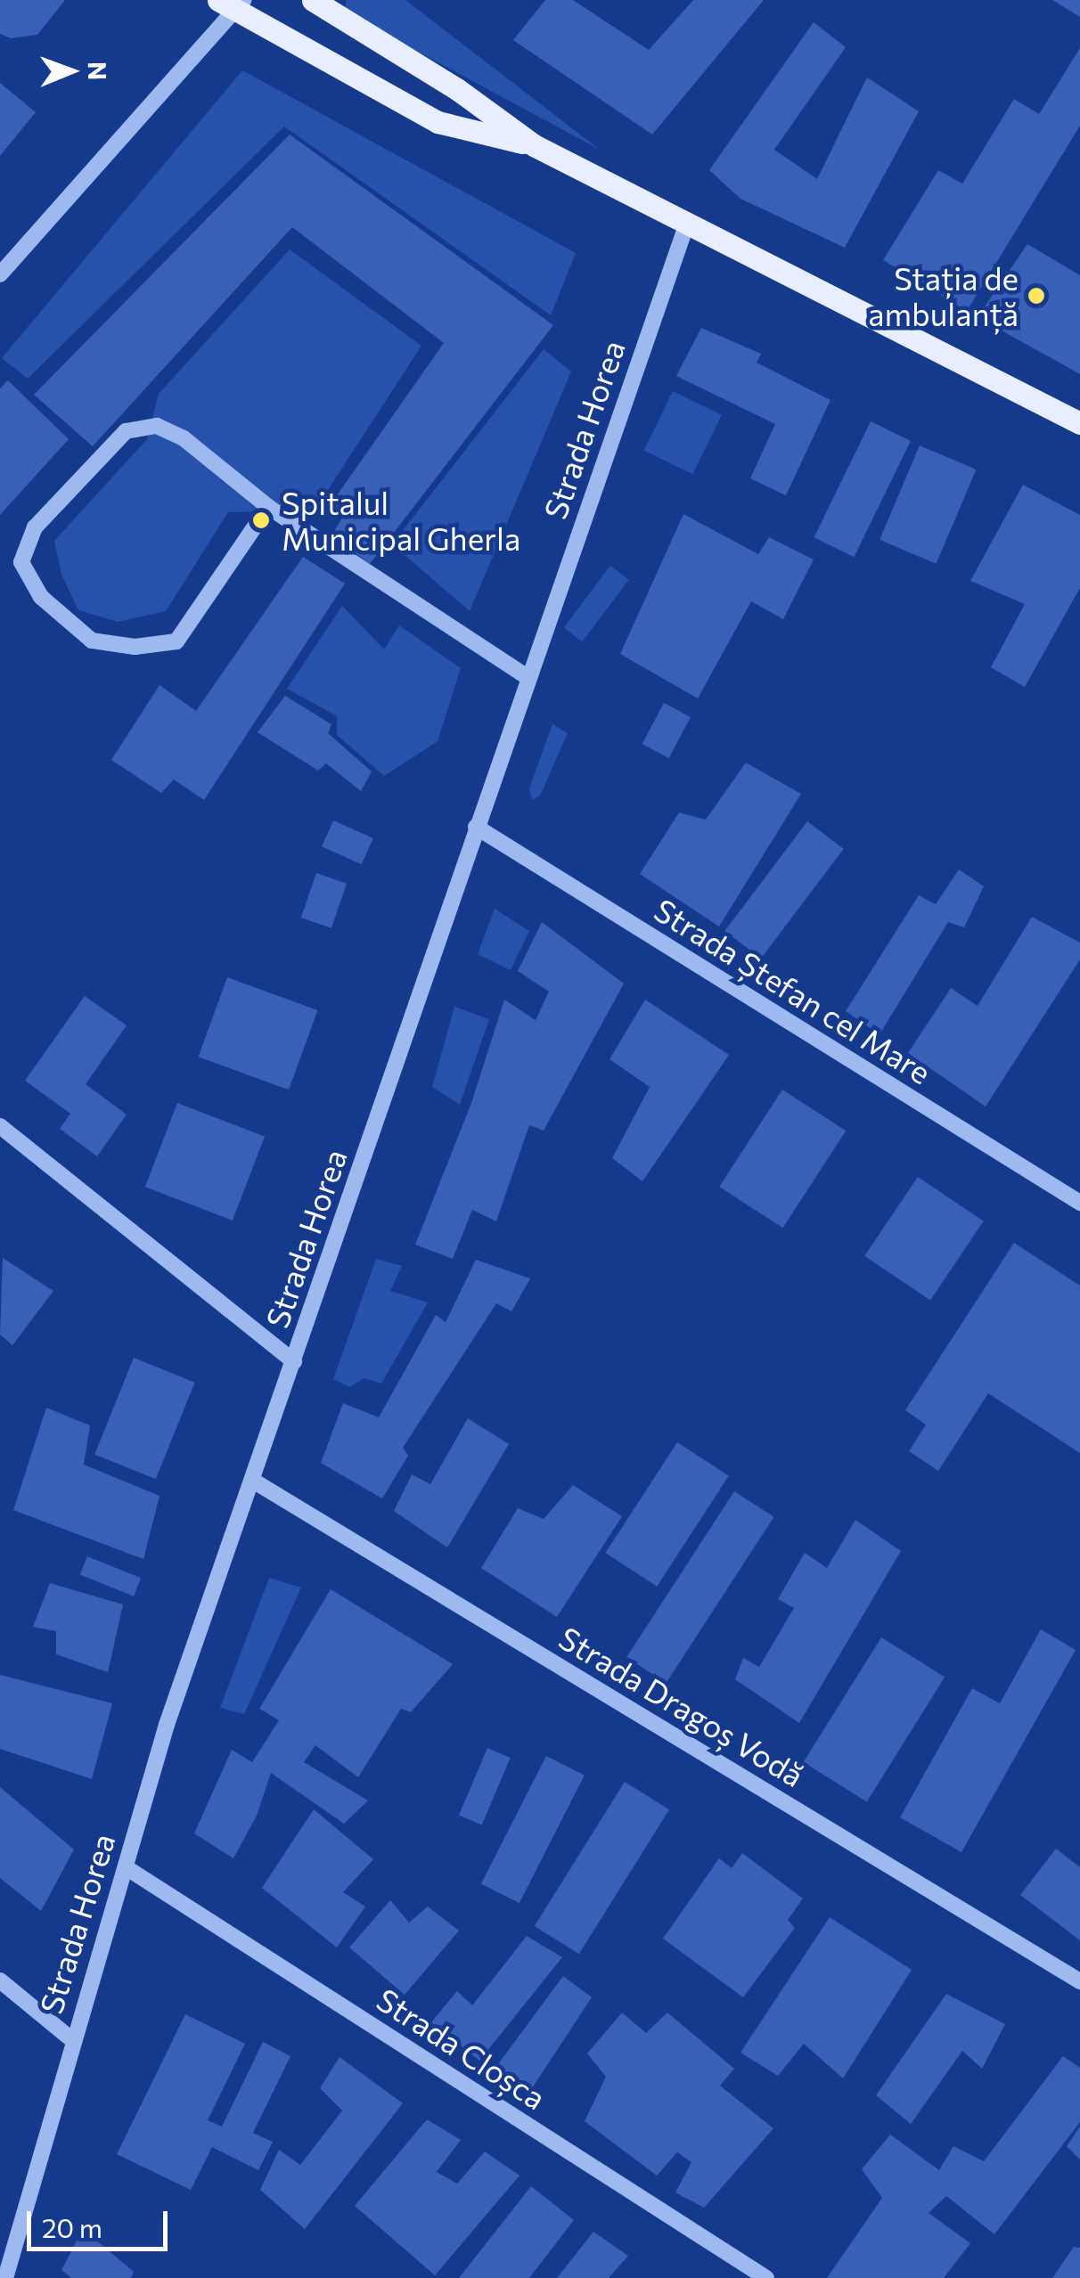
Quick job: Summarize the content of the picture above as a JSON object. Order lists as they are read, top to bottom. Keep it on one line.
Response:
{"streets":{"street":["Strada Horea","Strada Ștefan cel Mare","Strada Dragoș Vodă","Strada Cloșca"]},"crossings":[["Strada Horea","Strada Ștefan cel Mare"],["Strada Horea","Strada Dragoș Vodă"],["Strada Horea","Strada Cloșca"]],"places":["Stația de ambulanță","Spitalul Municipal Gherla"],"scale_bar":"20 m","north":"right"}
